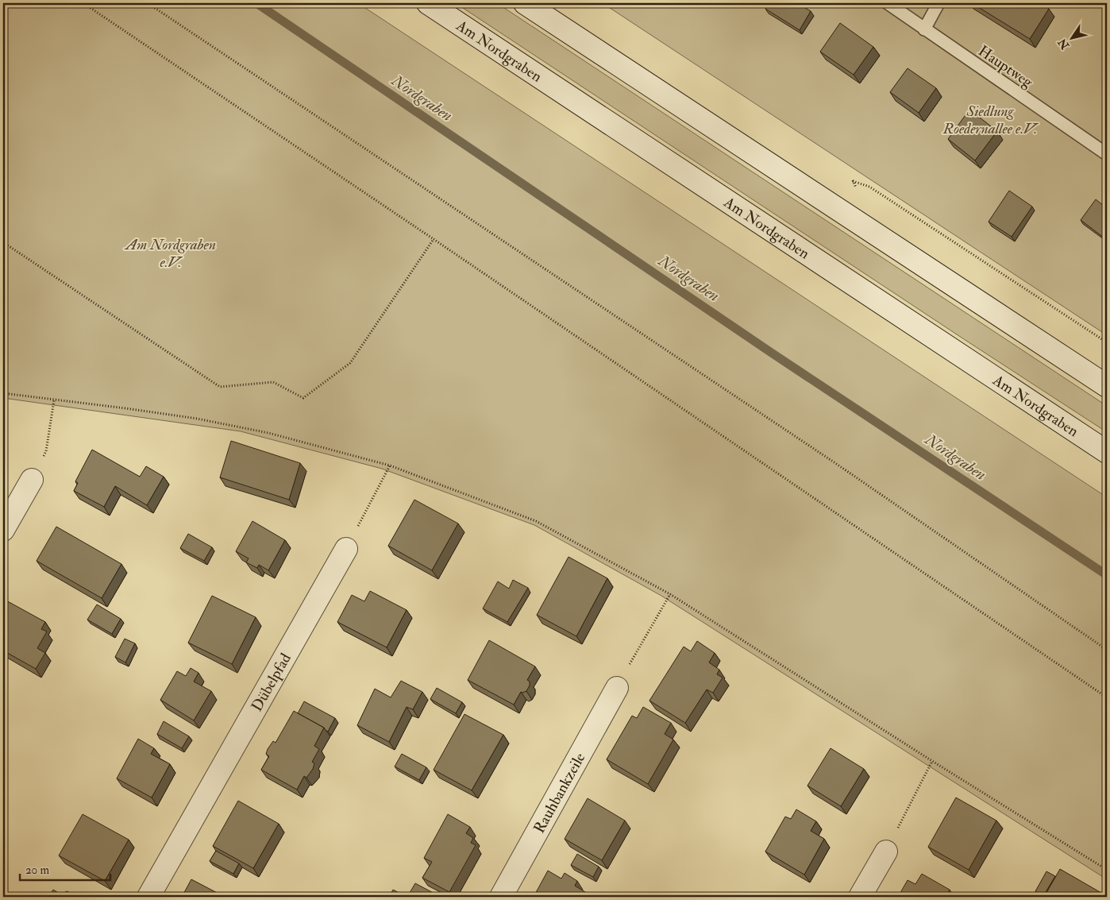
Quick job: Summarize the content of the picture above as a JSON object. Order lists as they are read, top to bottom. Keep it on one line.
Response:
{"streets":{"main road":["Am Nordgraben","Dübelpfad","Rauhbankzeile"],"lane":["Hauptweg"]},"water":["Nordgraben"],"parks":["Siedlung Roedernallee e.V.","Am Nordgraben e.V."],"scale_bar":"20 m","north":"bottom left"}
